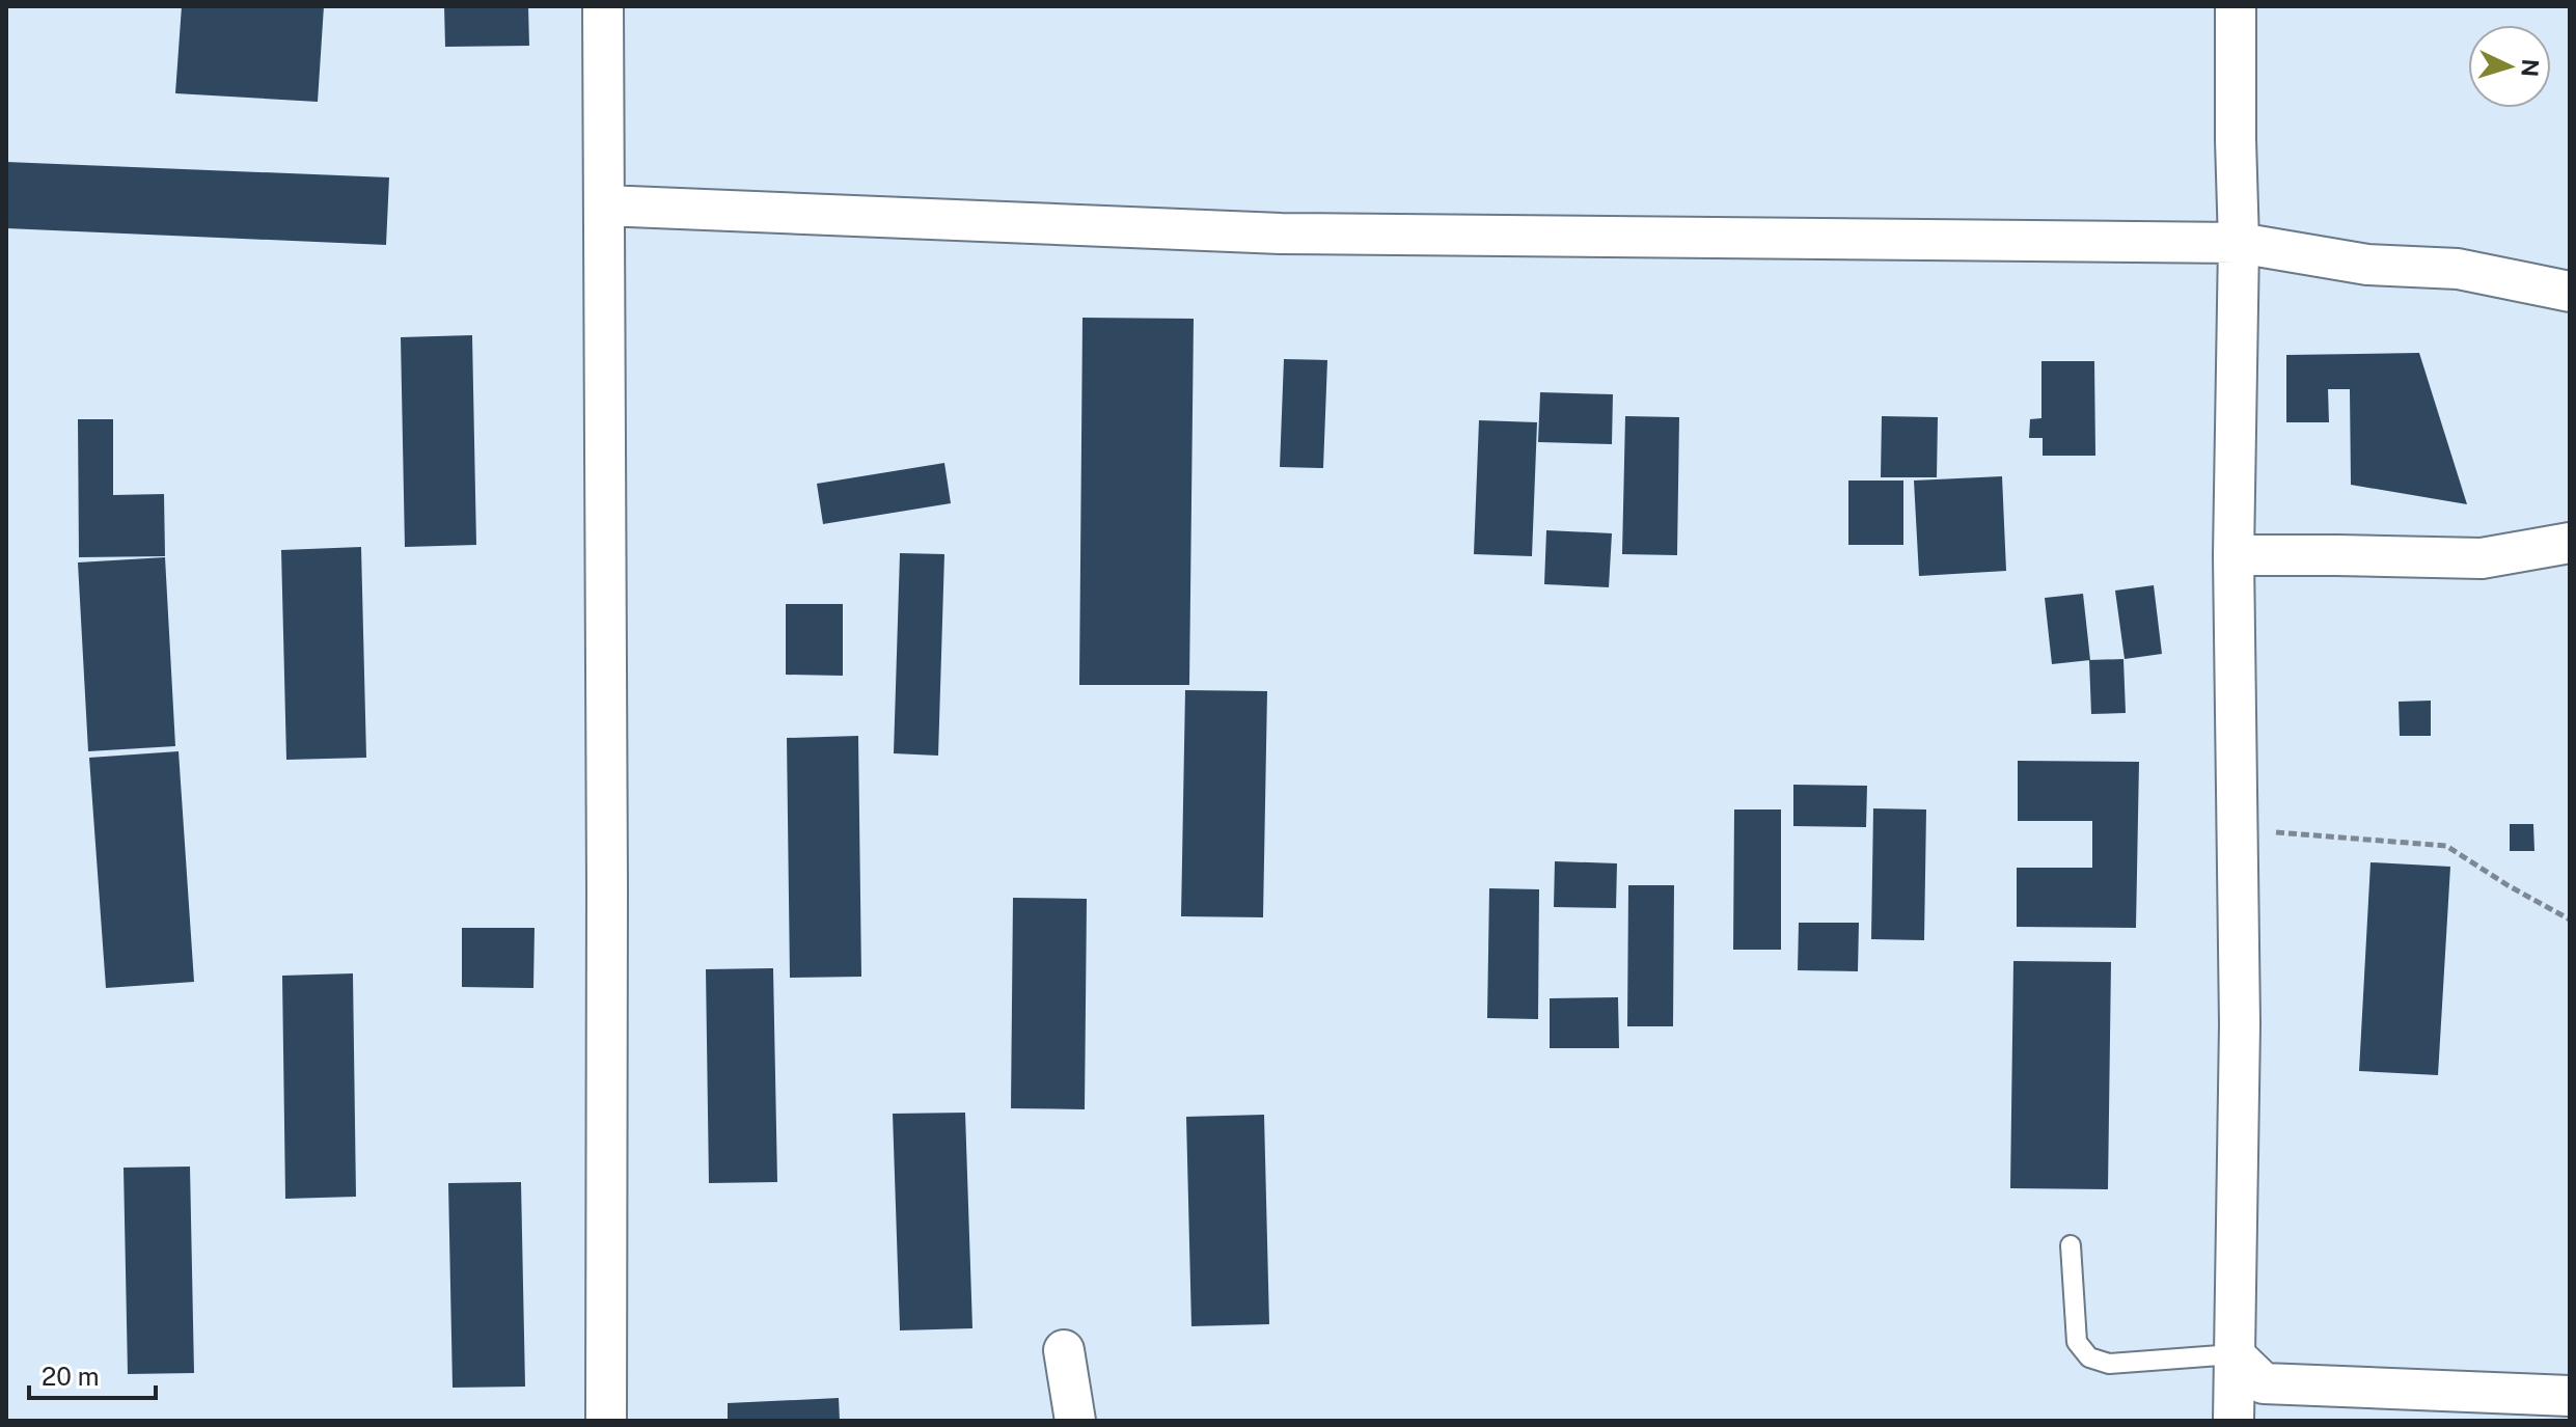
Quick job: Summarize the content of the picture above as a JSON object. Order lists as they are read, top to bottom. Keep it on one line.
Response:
{"scale_bar":"20 m","north":"right"}
